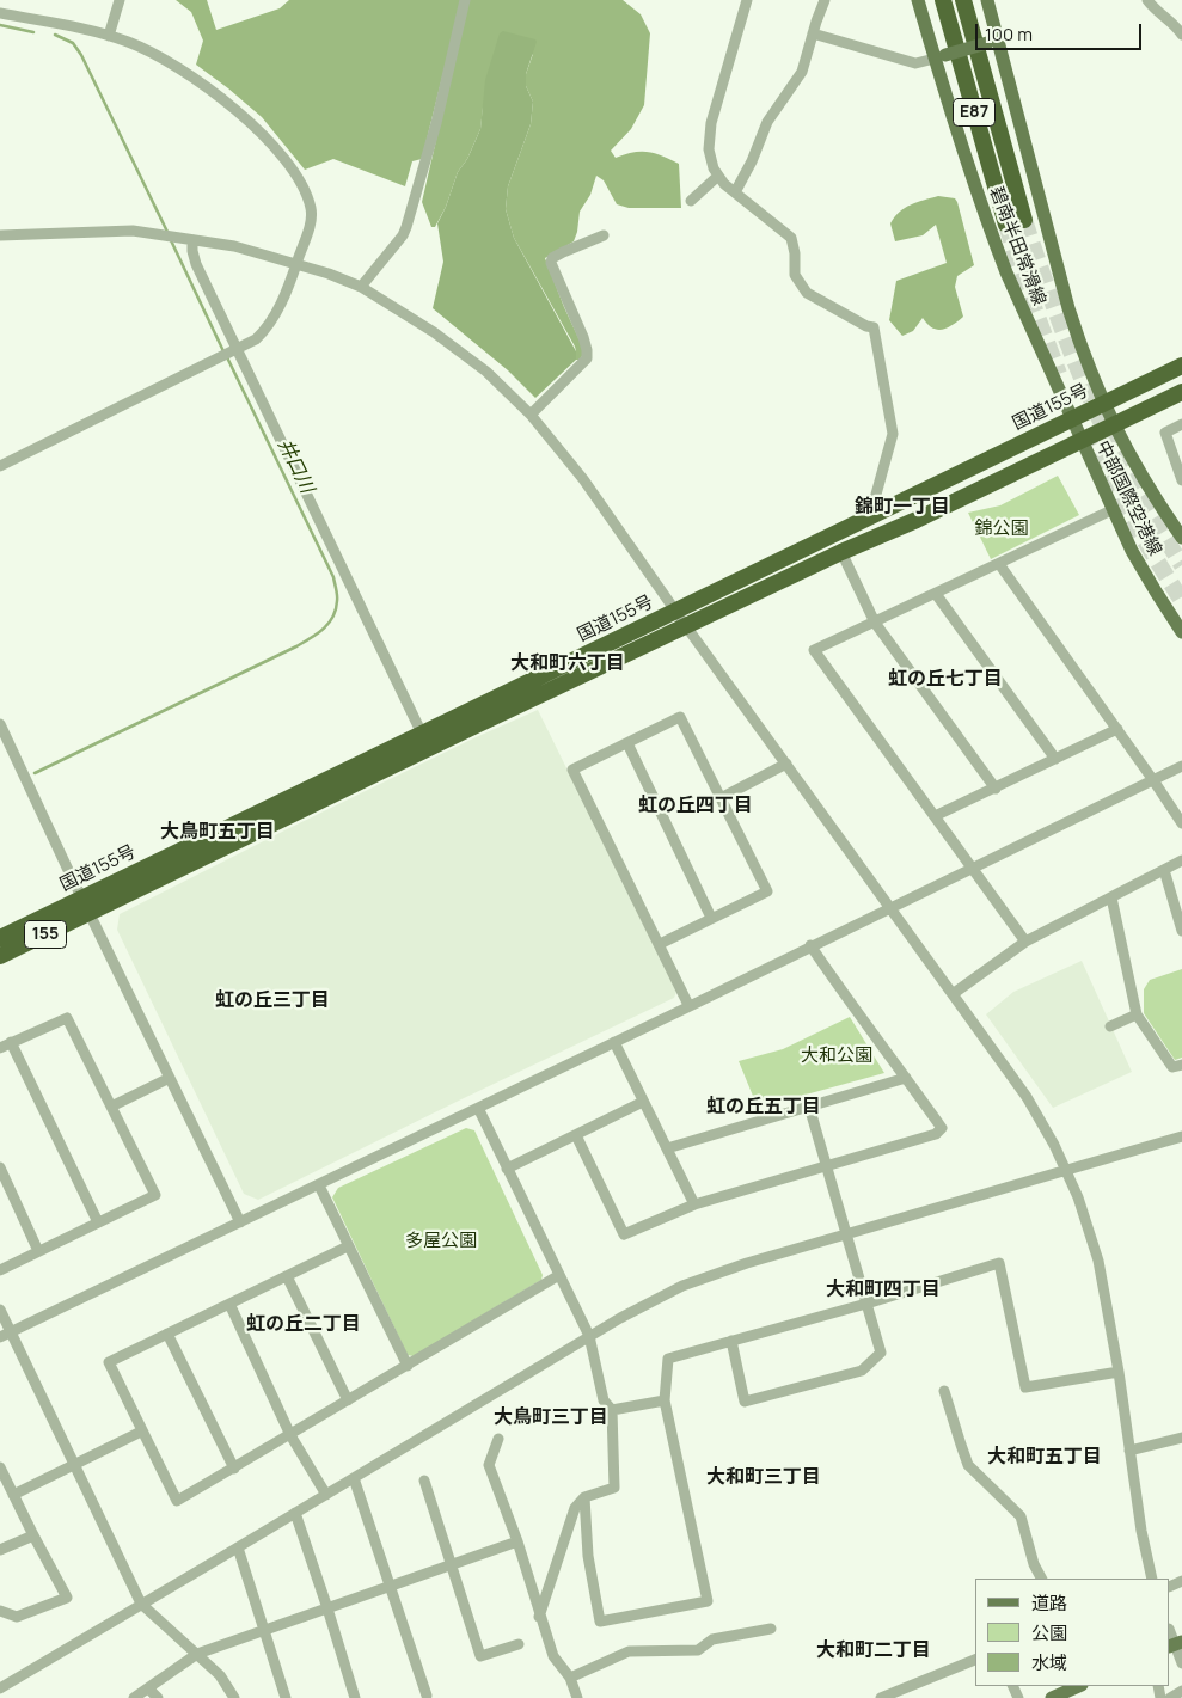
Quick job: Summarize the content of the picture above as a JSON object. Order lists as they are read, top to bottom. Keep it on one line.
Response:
{"streets":{"highway":["E87","国道155号","155"],"main road":["碧南半田常滑線","中部国際空港線"]},"crossings":[["碧南半田常滑線","国道155号"],["碧南半田常滑線","中部国際空港線"],["国道155号","中部国際空港線"]],"districts":["錦町一丁目","大和町六丁目","虹の丘七丁目","虹の丘四丁目","大鳥町五丁目","虹の丘三丁目","虹の丘五丁目","大和町四丁目","虹の丘二丁目","大鳥町三丁目","大和町五丁目","大和町三丁目","大和町二丁目"],"water":["井口川"],"parks":["錦公園","大和公園","多屋公園"],"legend":["道路","公園","水域"],"scale_bar":"100 m"}
